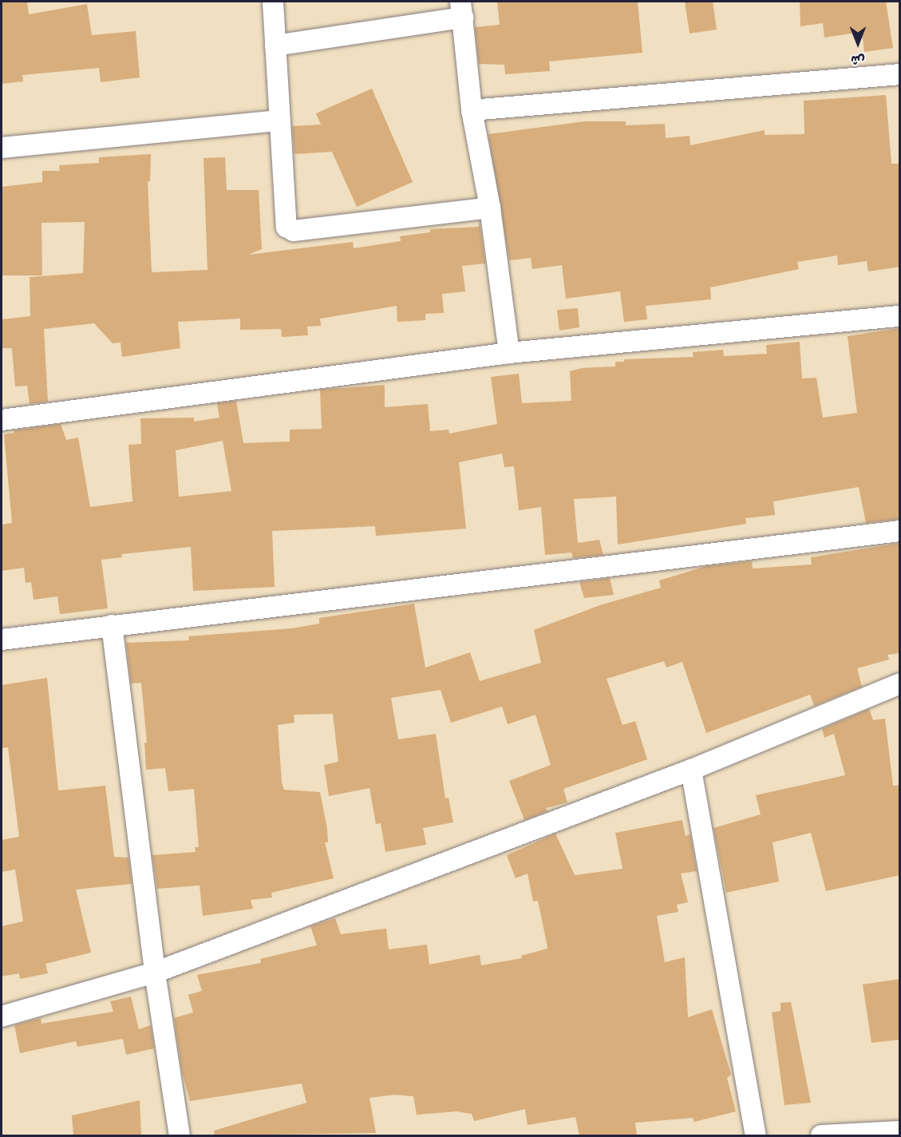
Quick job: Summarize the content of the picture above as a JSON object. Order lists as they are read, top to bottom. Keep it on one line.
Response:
{"north":"bottom"}
